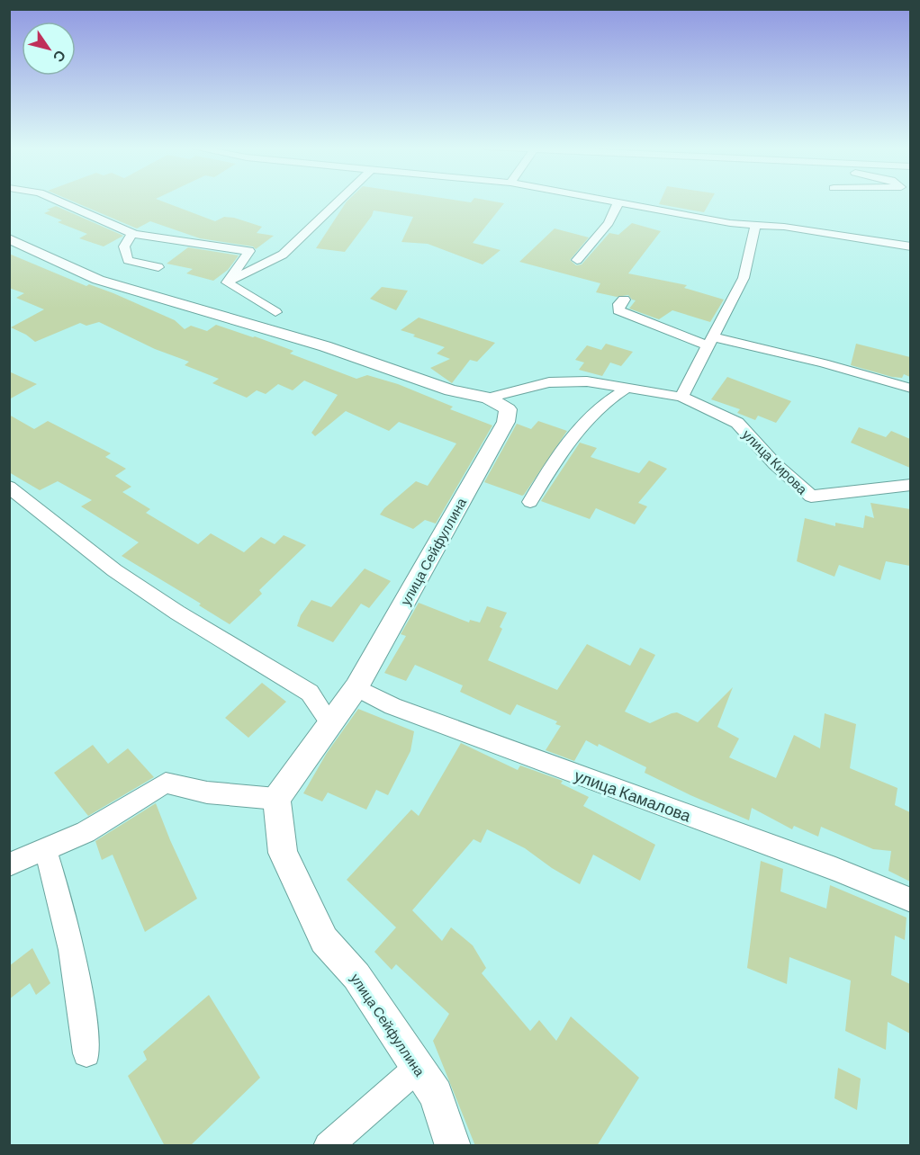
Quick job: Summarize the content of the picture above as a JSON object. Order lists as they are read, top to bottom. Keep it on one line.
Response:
{"streets":{"street":["улица Кирова","улица Сейфуллина","улица Камалова"]},"crossings":[["улица Кирова","улица Сейфуллина"],["улица Сейфуллина","улица Камалова"]],"north":"bottom right"}
